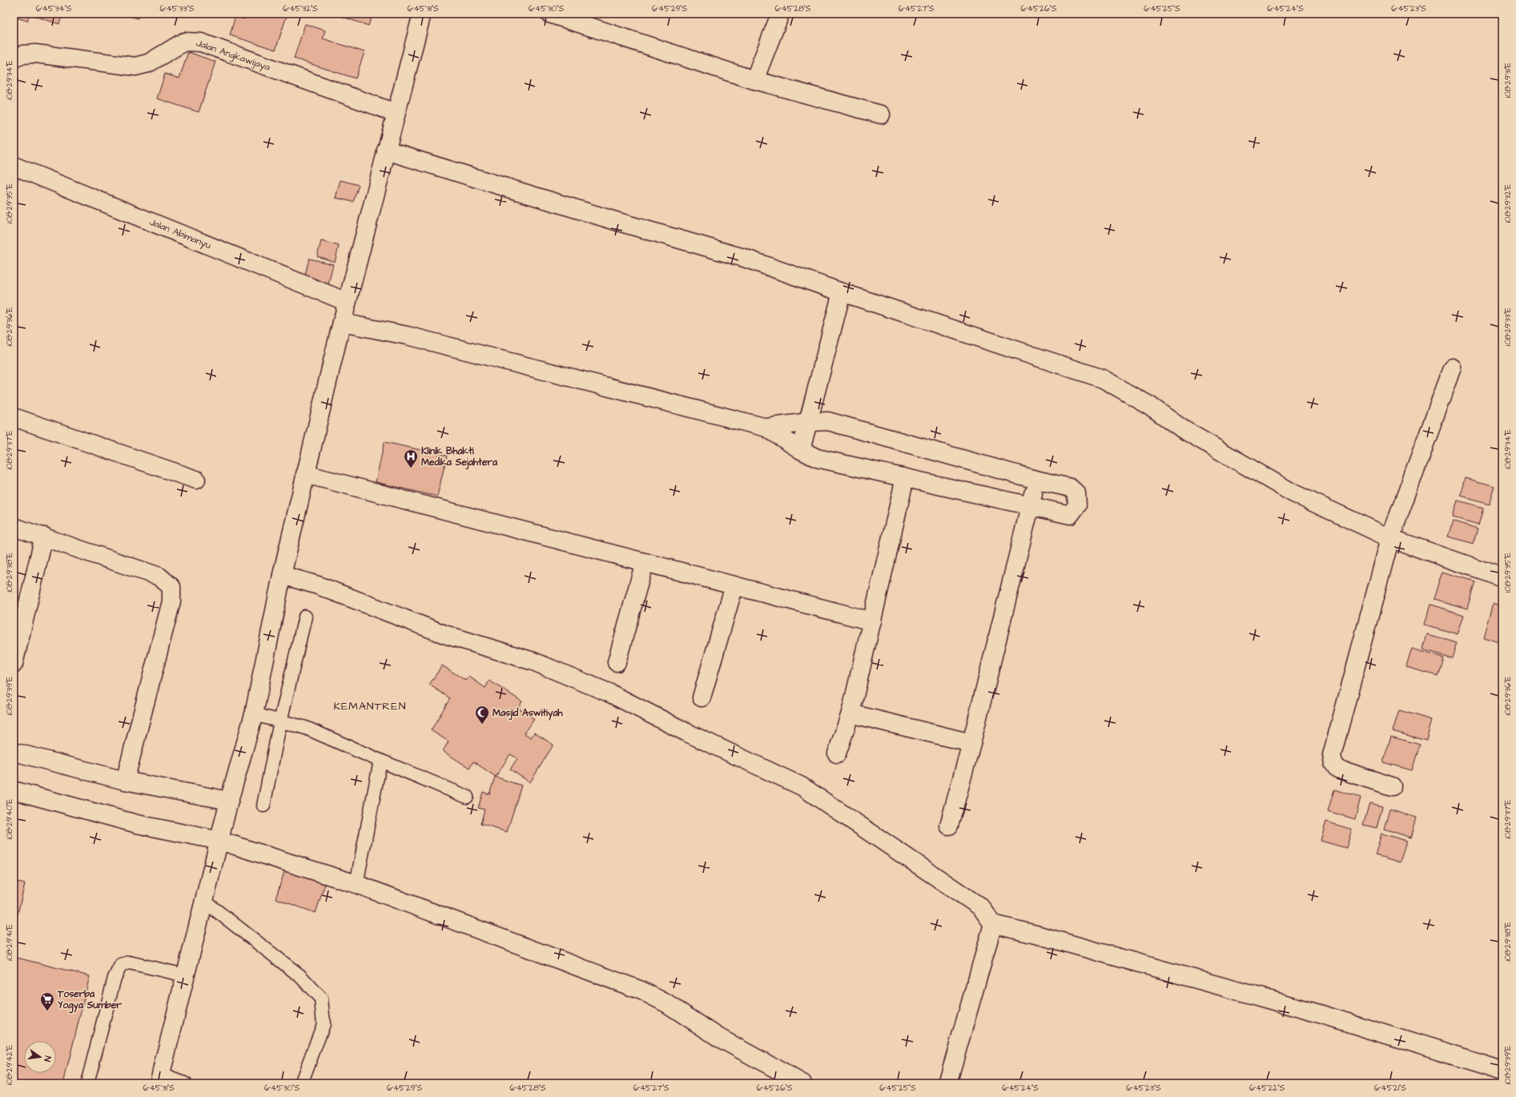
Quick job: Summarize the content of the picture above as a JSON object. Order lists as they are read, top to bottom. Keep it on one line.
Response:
{"streets":{"street":["Jalan Angkawijaya","Jalan Abimanyu"]},"districts":["KEMANTREN"],"places":{"hospital":["Klinik Bhakti Medika Sejahtera"],"mosque":["Masjid Aswitiyah"],"supermarket":["Toserba Yogya Sumber"]},"north":"right","coordinates":["6°45'34\"S","6°45'33\"S","6°45'32\"S","6°45'31\"S","6°45'30\"S","6°45'29\"S","6°45'28\"S","6°45'27\"S","6°45'26\"S","6°45'25\"S","6°45'24\"S","6°45'23\"S","108°29'31\"E","108°29'34\"E","108°29'32\"E","108°29'35\"E","108°29'33\"E","108°29'36\"E","108°29'37\"E","108°29'38\"E","108°29'39\"E","108°29'40\"E","108°29'41\"E","108°29'42\"E","6°45'22\"S","6°45'21\"S"]}
